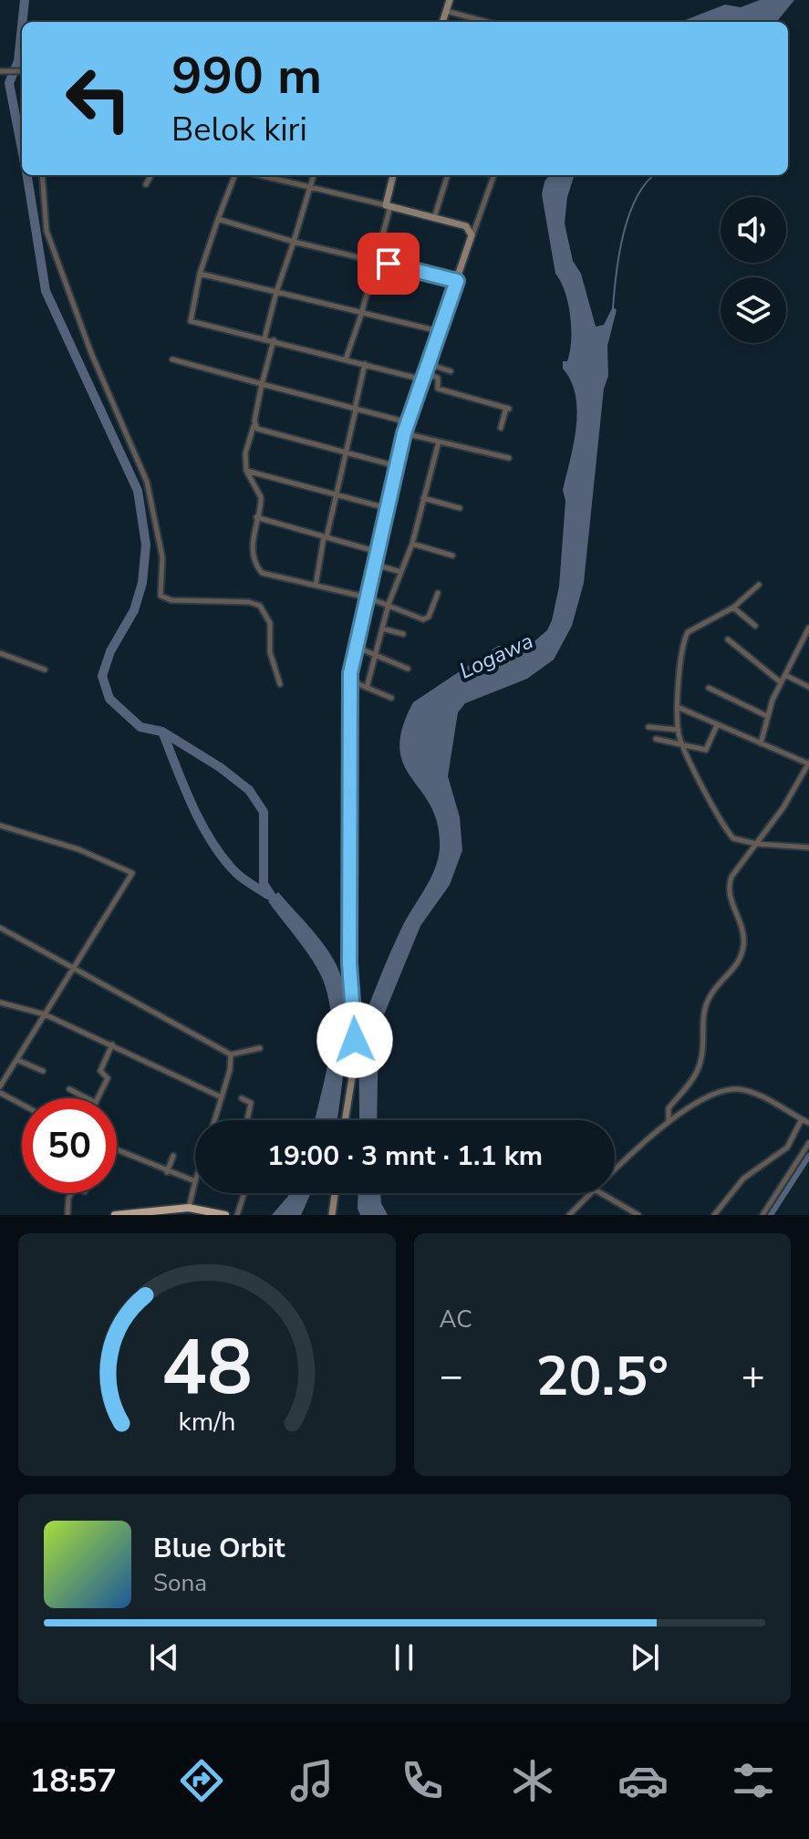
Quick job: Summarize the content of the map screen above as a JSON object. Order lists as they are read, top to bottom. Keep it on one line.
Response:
{"water":["Logawa"],"page":{"turn":["990 m","Belok kiri"],"limit":"50","trip":"19:00 · 3 mnt · 1.1 km","tile":"AC","heat":["−","20.5°","+"],"song":["Blue Orbit","Sona"],"tabs":"18:57","gauge":["48","km/h"]}}
